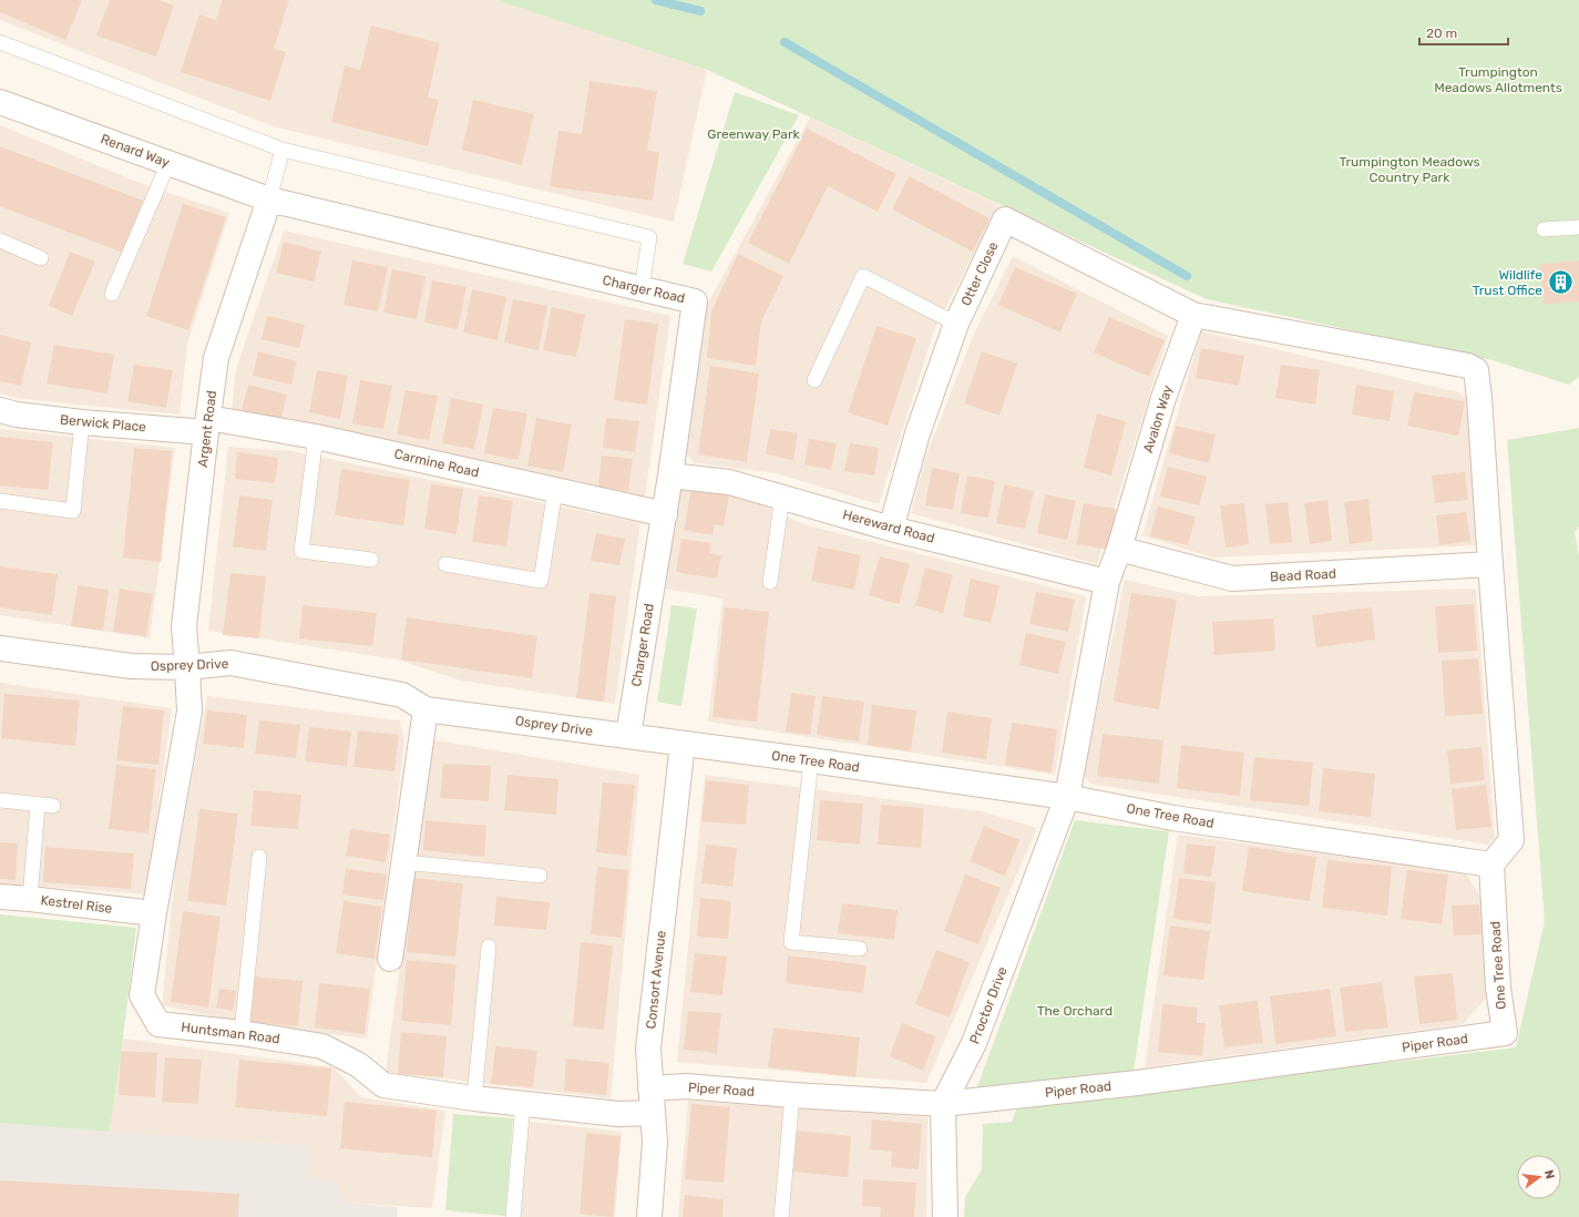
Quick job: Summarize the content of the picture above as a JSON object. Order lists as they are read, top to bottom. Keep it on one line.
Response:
{"streets":{"street":["Renard Way","Otter Close","Charger Road","Avalon Way","Berwick Place","Argent Road","Carmine Road","Hereward Road","Bead Road","Osprey Drive","One Tree Road","Kestrel Rise","Consort Avenue","Proctor Drive","Huntsman Road","Piper Road"]},"crossings":[["Renard Way","Charger Road"],["Renard Way","Argent Road"],["Otter Close","Avalon Way"],["Otter Close","Hereward Road"],["Charger Road","Argent Road"],["Charger Road","Carmine Road"],["Charger Road","Hereward Road"],["Charger Road","Osprey Drive"],["Avalon Way","Hereward Road"],["Avalon Way","Bead Road"],["Avalon Way","One Tree Road"],["Avalon Way","Proctor Drive"],["Berwick Place","Argent Road"],["Berwick Place","Carmine Road"],["Argent Road","Carmine Road"],["Argent Road","Osprey Drive"],["Argent Road","Huntsman Road"],["Osprey Drive","One Tree Road"],["Osprey Drive","Consort Avenue"],["Osprey Drive","Huntsman Road"],["One Tree Road","Consort Avenue"],["One Tree Road","Proctor Drive"],["One Tree Road","Piper Road"],["Kestrel Rise","Huntsman Road"],["Consort Avenue","Huntsman Road"],["Consort Avenue","Piper Road"],["Proctor Drive","Piper Road"]],"parks":["Trumpington Meadows Allotments","Greenway Park","Trumpington Meadows Country Park","The Orchard"],"places":{"building":["Wildlife Trust Office"]},"scale_bar":"20 m","north":"right"}
